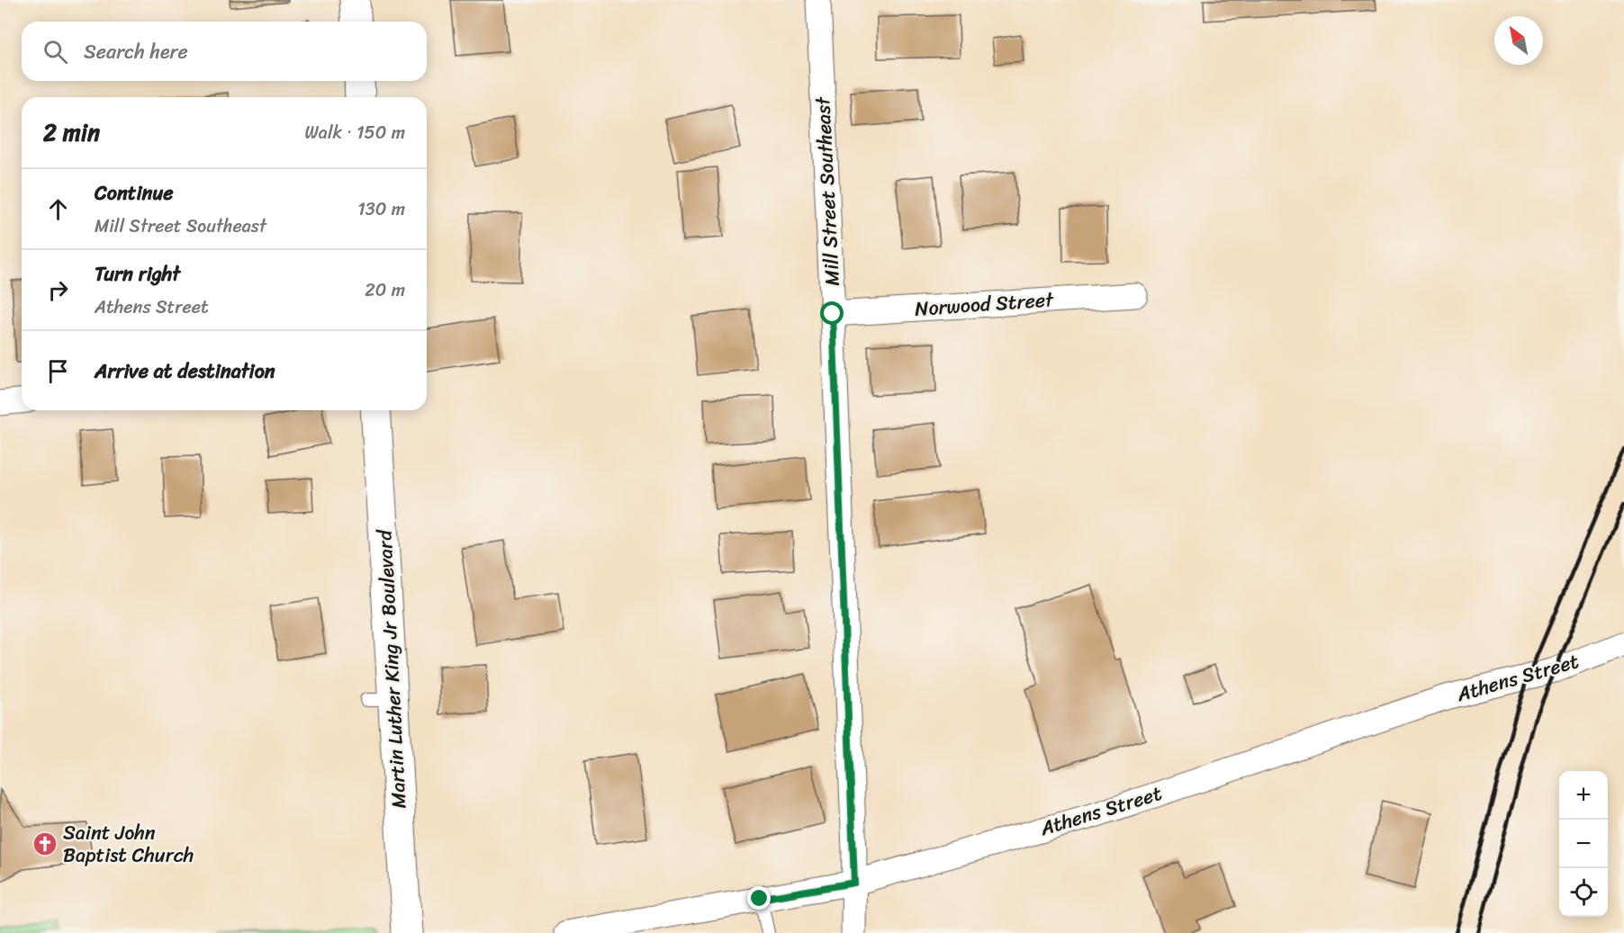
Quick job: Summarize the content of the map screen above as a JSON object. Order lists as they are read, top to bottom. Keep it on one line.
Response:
{"streets":{"main road":["Martin Luther King Jr Boulevard"],"street":["Mill Street Southeast","Norwood Street","Athens Street"]},"crossings":[["Mill Street Southeast","Norwood Street"],["Mill Street Southeast","Athens Street"]],"places":{"church":["Saint John Baptist Church"]},"north":"top left","page":{"search":"Search here","heading":["2 min","Walk · 150 m"],"list":[["Continue","Mill Street Southeast","130 m"],["Turn right","Athens Street","20 m"],"Arrive at destination"],"map_buttons":["+","−"]}}
